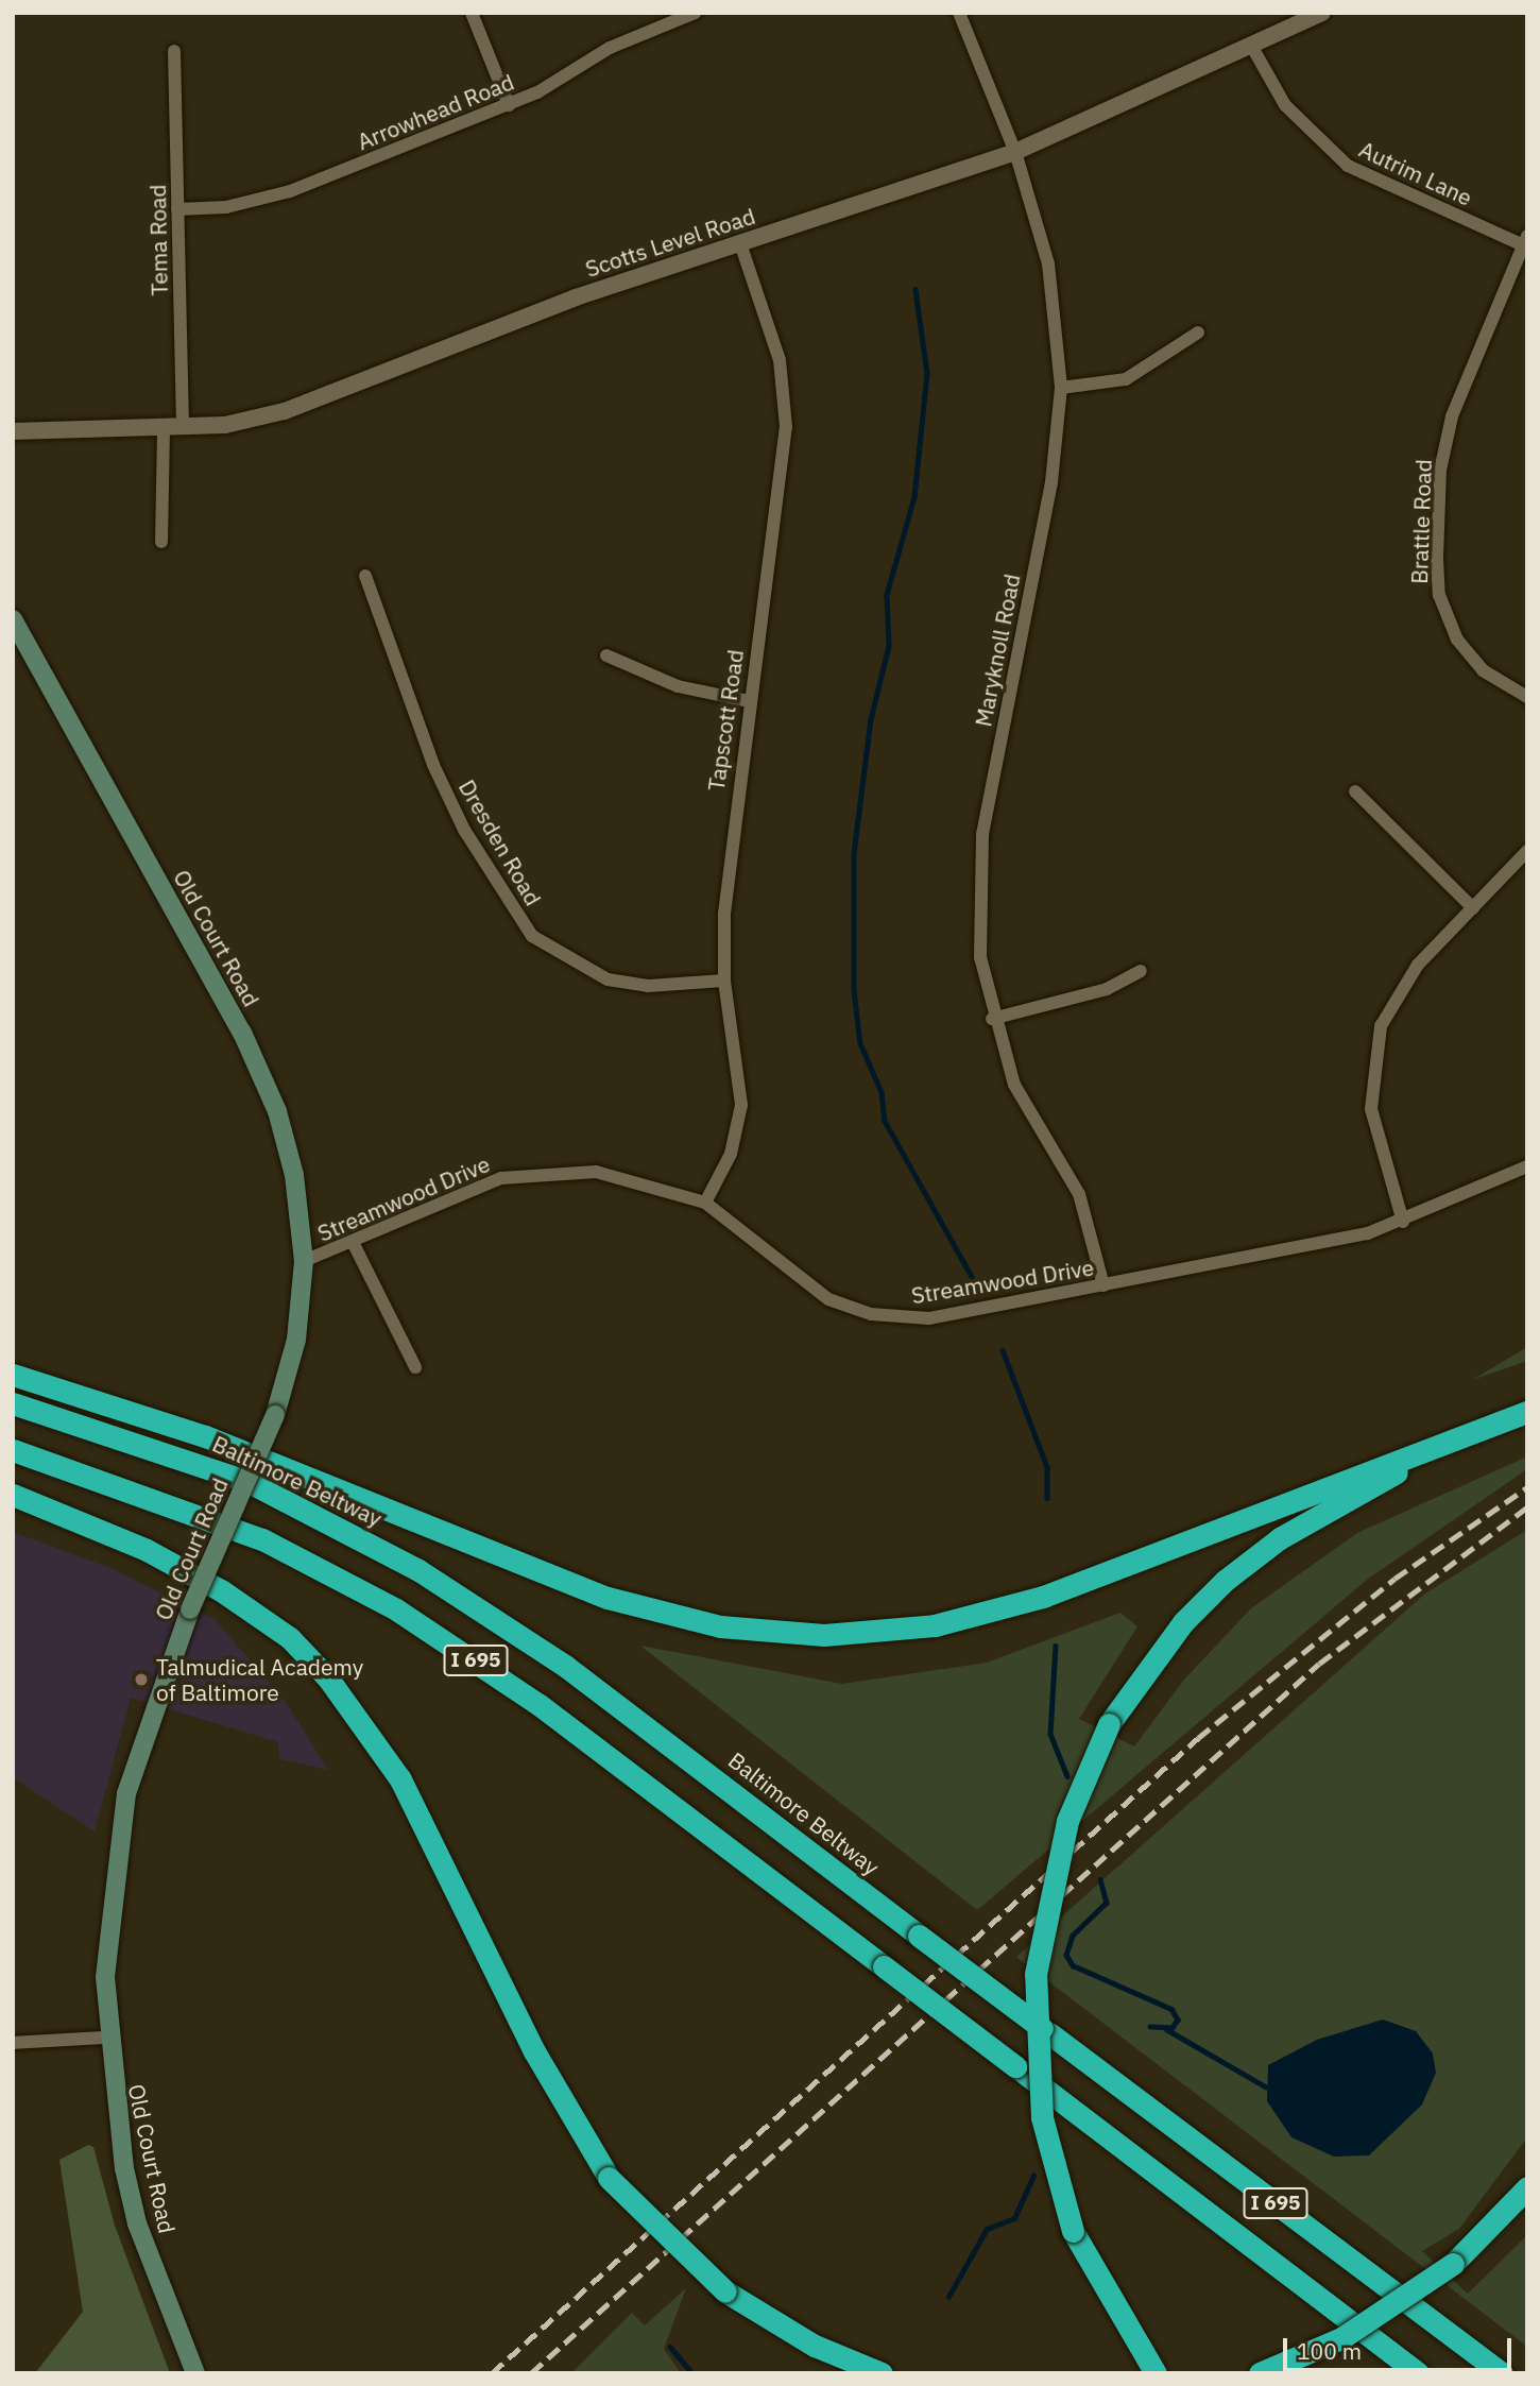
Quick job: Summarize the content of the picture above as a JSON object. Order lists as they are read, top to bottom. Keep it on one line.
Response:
{"streets":{"highway":["Baltimore Beltway","I 695"],"main road":["Old Court Road"],"street":["Arrowhead Road","Autrim Lane","Tema Road","Scotts Level Road","Brattle Road","Maryknoll Road","Tapscott Road","Dresden Road","Streamwood Drive"]},"crossings":[["Arrowhead Road","Tema Road"],["Autrim Lane","Scotts Level Road"],["Autrim Lane","Brattle Road"],["Tema Road","Scotts Level Road"],["Scotts Level Road","Maryknoll Road"],["Scotts Level Road","Tapscott Road"],["Maryknoll Road","Streamwood Drive"],["Tapscott Road","Dresden Road"],["Tapscott Road","Streamwood Drive"],["Old Court Road","Streamwood Drive"]],"places":["Talmudical Academy of Baltimore"],"scale_bar":"100 m"}
